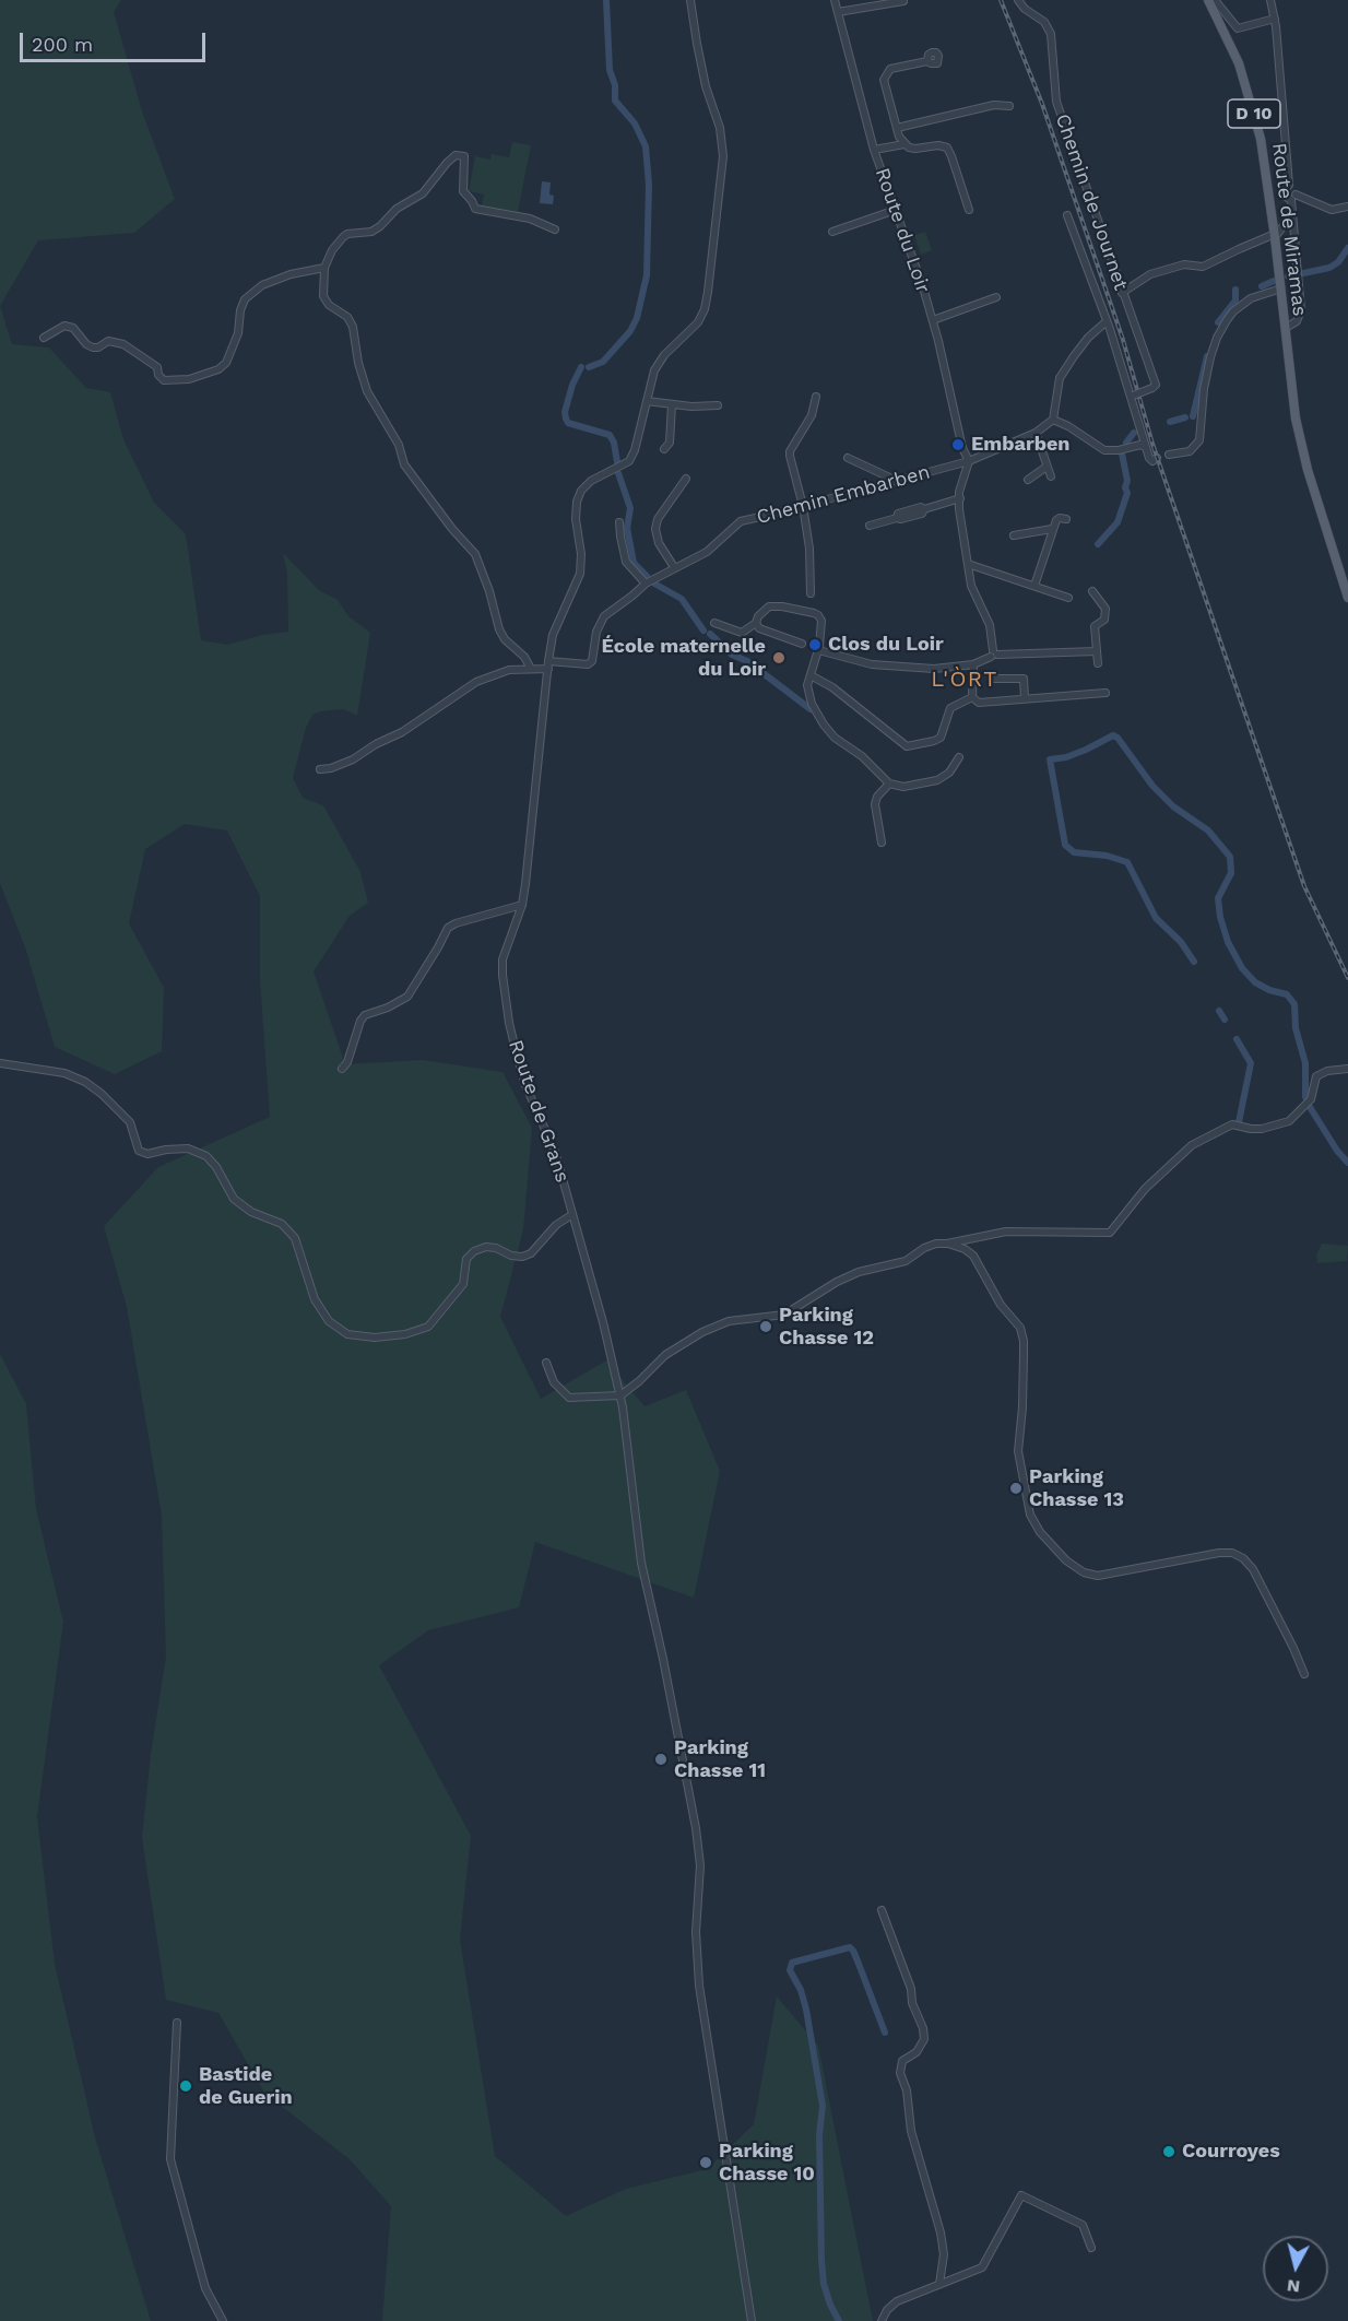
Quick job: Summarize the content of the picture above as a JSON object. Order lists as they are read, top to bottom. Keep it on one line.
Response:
{"streets":{"main road":["D 10","Route de Miramas"],"street":["Chemin de Journet","Route du Loir","Chemin Embarben","Route de Grans"]},"crossings":[["Chemin de Journet","Chemin Embarben"],["Route du Loir","Chemin Embarben"],["Chemin Embarben","Route de Grans"]],"districts":["L'ÒRT"],"places":["Embarben","Clos du Loir","École maternelle du Loir","Parking Chasse 12","Parking Chasse 13","Parking Chasse 11","Bastide de Guerin","Courroyes","Parking Chasse 10"],"scale_bar":"200 m","north":"bottom"}
